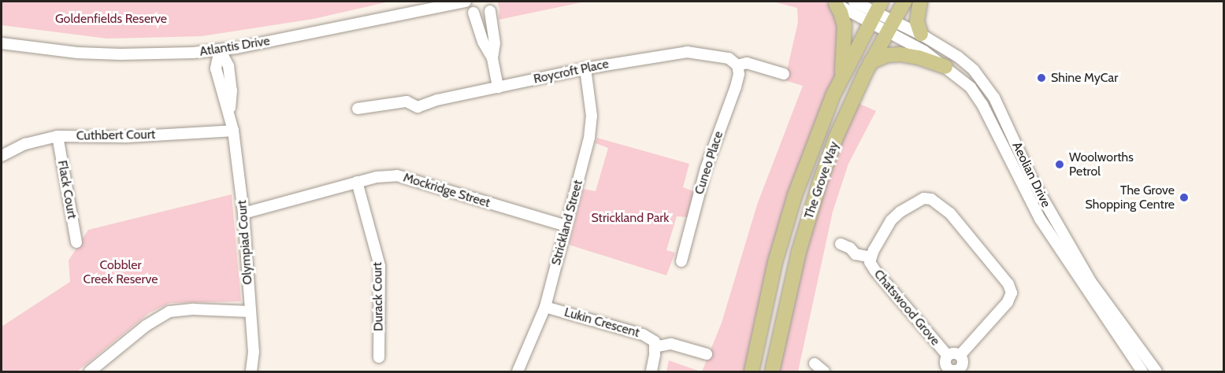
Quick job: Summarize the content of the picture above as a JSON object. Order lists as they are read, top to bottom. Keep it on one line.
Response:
{"streets":{"main road":["The Grove Way"],"street":["Atlantis Drive","Roycroft Place","Cuthbert Court","Cuneo Place","Aeolian Drive","Flack Court","Mockridge Street","Strickland Street","Olympiad Court","Durack Court","Chatswood Grove","Lukin Crescent"]},"crossings":[["Atlantis Drive","Olympiad Court"],["Roycroft Place","Cuneo Place"],["Roycroft Place","Strickland Street"],["Cuthbert Court","Flack Court"],["Cuthbert Court","Olympiad Court"],["Aeolian Drive","The Grove Way"],["Mockridge Street","Strickland Street"],["Mockridge Street","Olympiad Court"],["Mockridge Street","Durack Court"],["Strickland Street","Lukin Crescent"]],"parks":["Goldenfields Reserve","Strickland Park","Cobbler Creek Reserve"],"places":["Shine MyCar","Woolworths Petrol","The Grove Shopping Centre"]}
